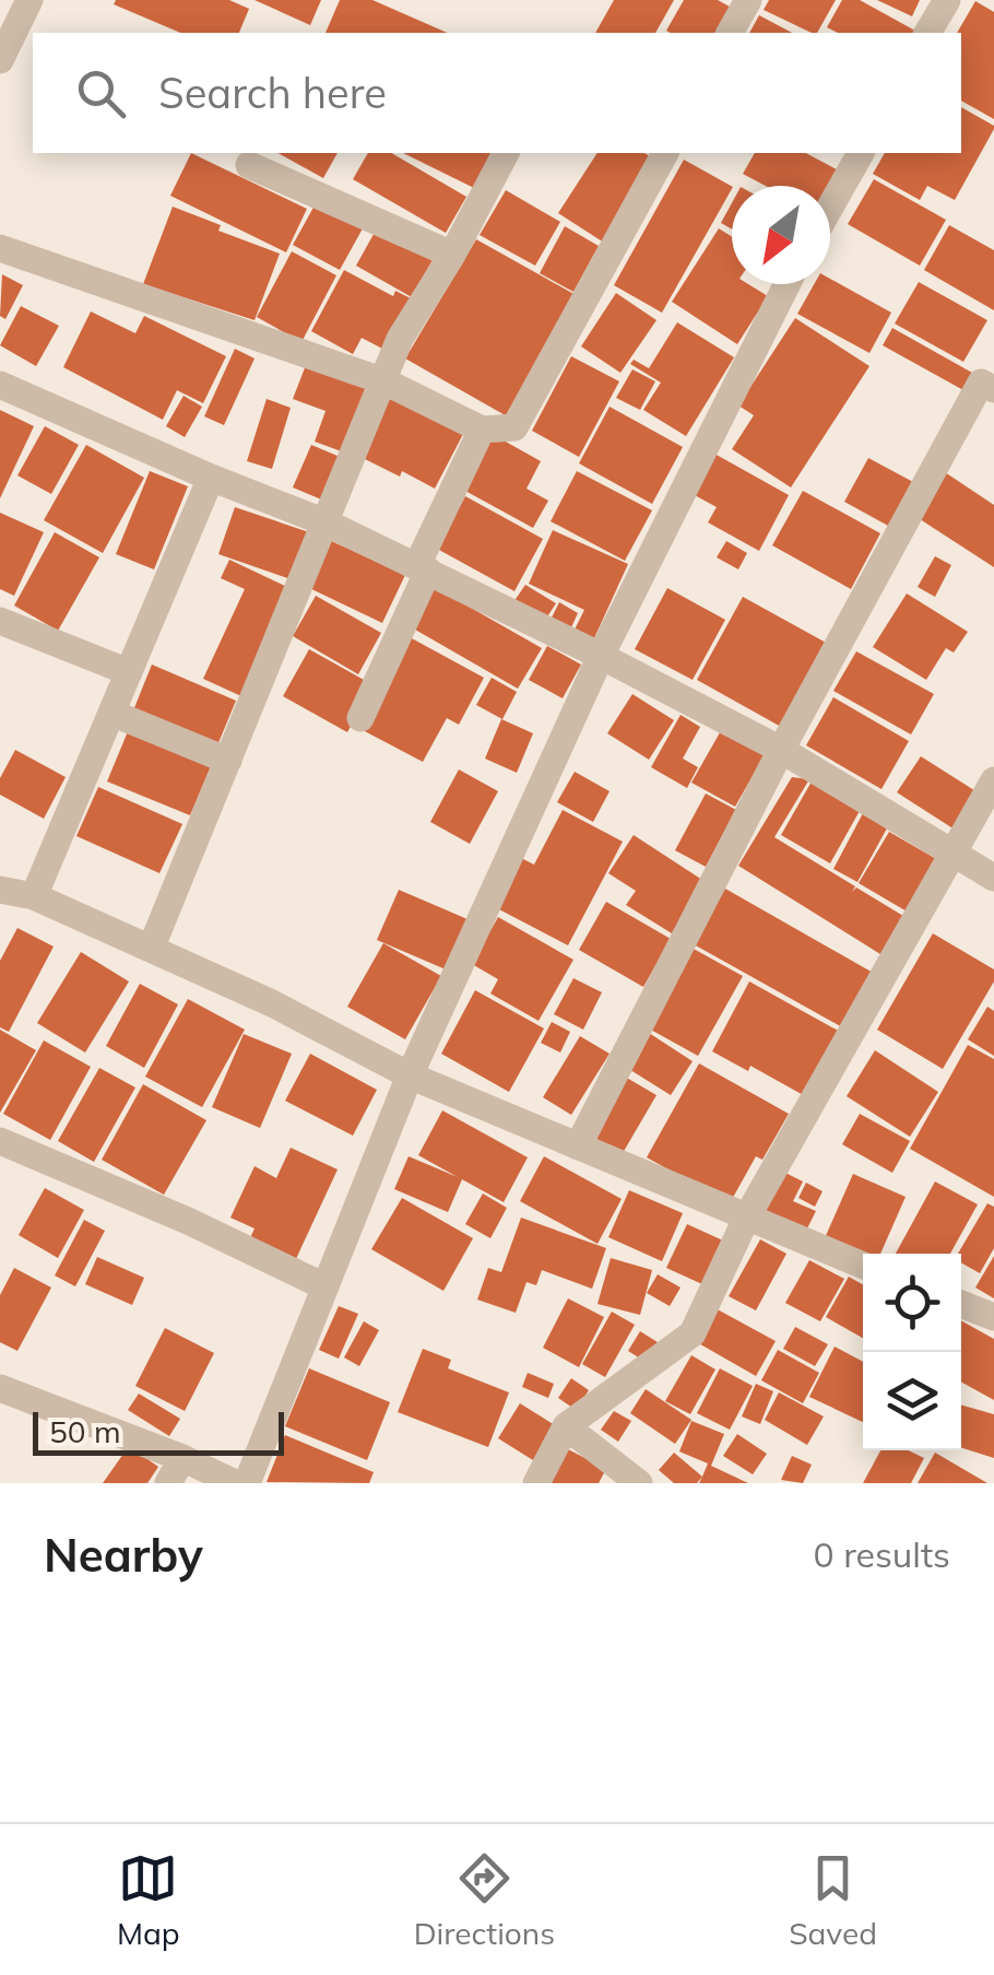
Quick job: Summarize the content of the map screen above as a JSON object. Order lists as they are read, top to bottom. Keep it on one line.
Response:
{"scale_bar":"50 m","north":"bottom left","page":{"search":"Search here","scale":"50 m","heading":["Nearby","0 results"],"nav":["Map","Directions","Saved"]}}
